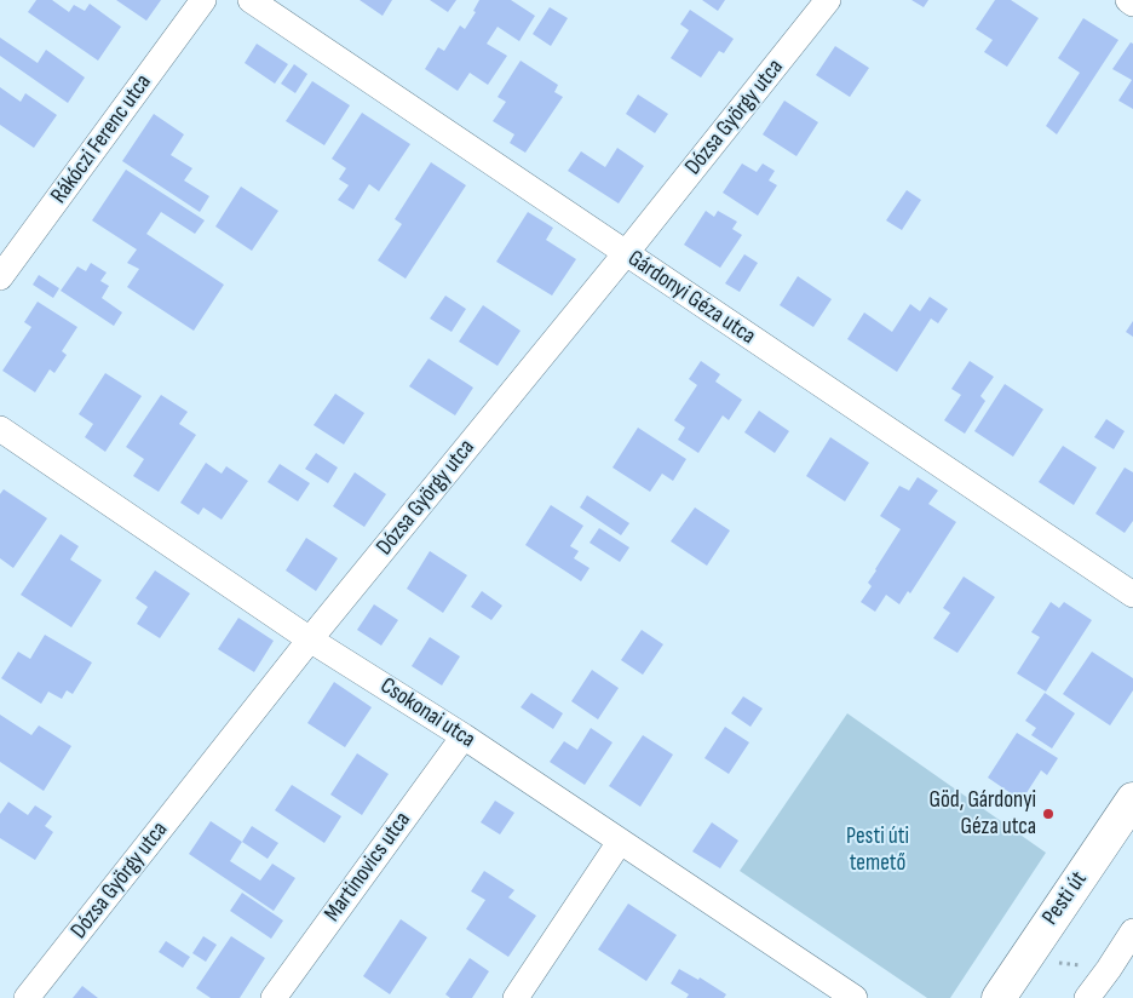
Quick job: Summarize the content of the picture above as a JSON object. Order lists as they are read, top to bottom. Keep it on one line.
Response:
{"streets":{"main road":["Pesti út"],"street":["Dózsa György utca","Rákóczi Ferenc utca","Gárdonyi Géza utca","Csokonai utca","Martinovics utca"]},"crossings":[["Dózsa György utca","Gárdonyi Géza utca"],["Dózsa György utca","Csokonai utca"],["Csokonai utca","Martinovics utca"]],"parks":["Pesti úti temető"],"places":["Göd, Gárdonyi Géza utca"]}
